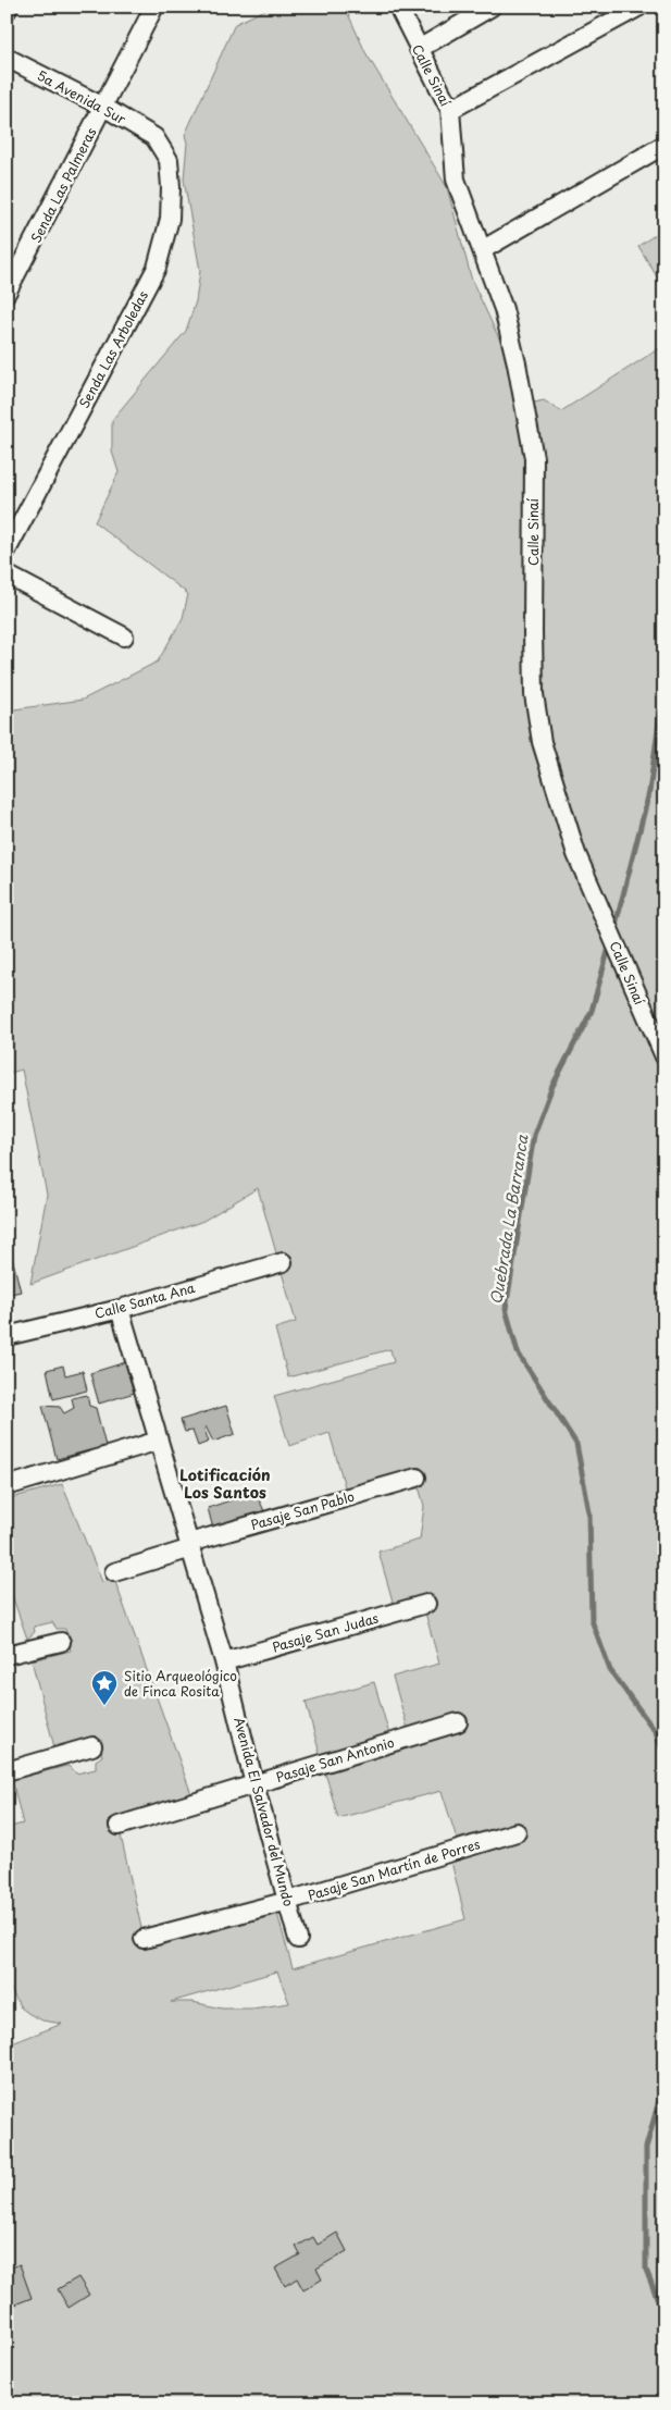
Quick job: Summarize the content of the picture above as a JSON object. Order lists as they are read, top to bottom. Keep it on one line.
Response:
{"streets":{"street":["Calle Sinaí","5a Avenida Sur","Senda Las Palmeras","Senda Las Arboledas","Calle Santa Ana","Pasaje San Pablo","Pasaje San Judas","Pasaje San Antonio","Avenida El Salvador del Mundo","Pasaje San Martín de Porres"]},"crossings":[["5a Avenida Sur","Senda Las Palmeras"],["5a Avenida Sur","Senda Las Arboledas"],["Calle Santa Ana","Avenida El Salvador del Mundo"],["Pasaje San Pablo","Avenida El Salvador del Mundo"],["Pasaje San Judas","Avenida El Salvador del Mundo"],["Pasaje San Antonio","Avenida El Salvador del Mundo"],["Avenida El Salvador del Mundo","Pasaje San Martín de Porres"]],"districts":["Lotificación Los Santos"],"water":["Quebrada La Barranca"],"places":{"place":["Sitio Arqueológico de Finca Rosita"]}}
